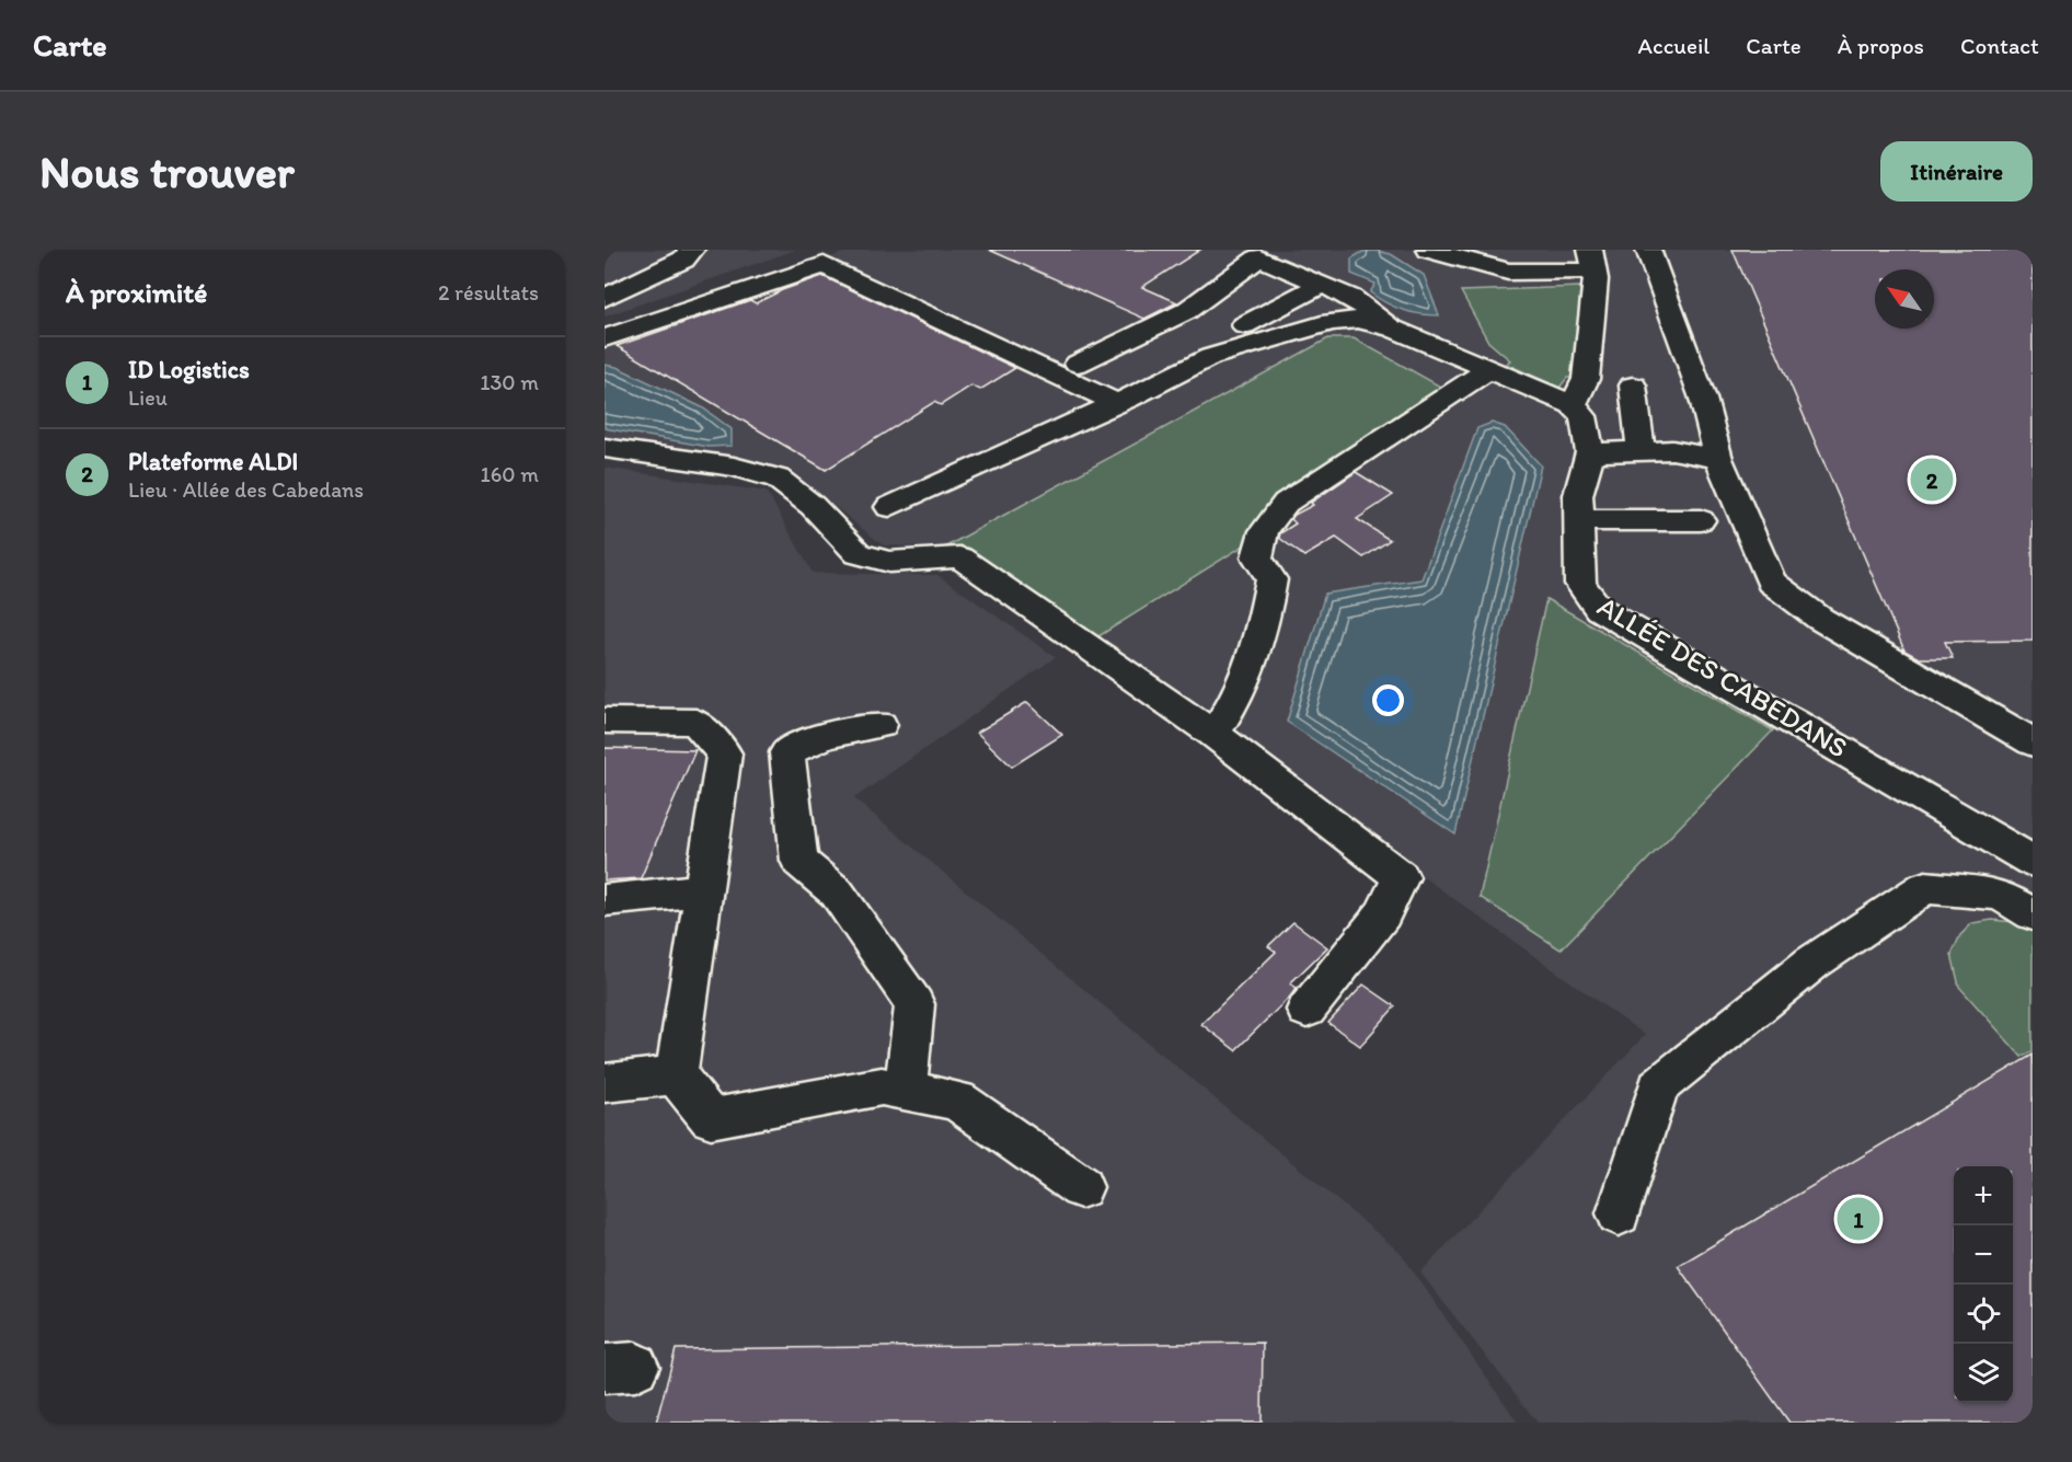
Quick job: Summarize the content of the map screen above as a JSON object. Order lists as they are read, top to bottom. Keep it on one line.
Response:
{"streets":{"street":["ALLÉE DES CABEDANS"]},"north":"top left","page":{"header":"Carte","nav":["Accueil","Carte","À propos","Contact"],"buttons":"Itinéraire","title":"Nous trouver","heading":["À proximité","2 résultats"],"list":[{"mark":"1","name":"ID Logistics","note":"Lieu","value":"130 m"},{"mark":"2","name":"Plateforme ALDI","note":"Lieu · Allée des Cabedans","value":"160 m"}],"pins":["2","1"],"map_buttons":["+","−"]}}
